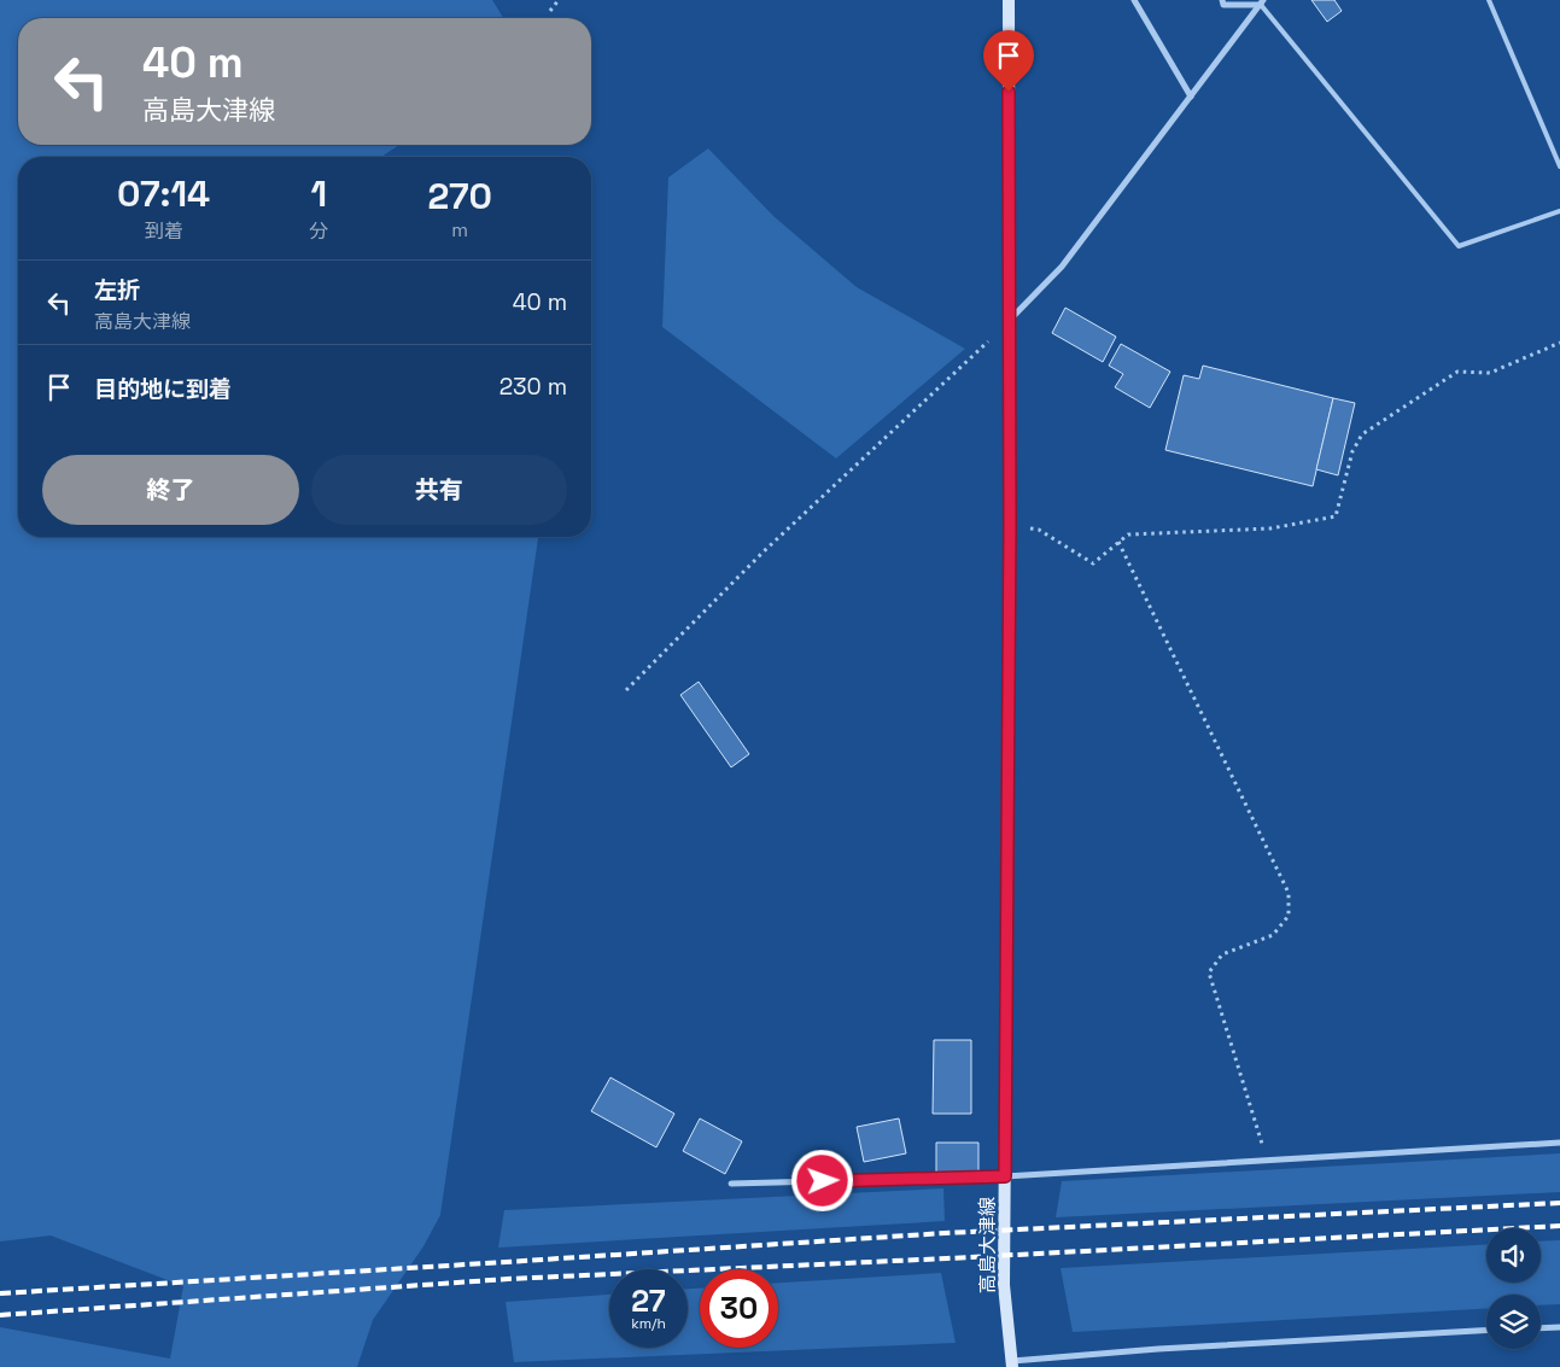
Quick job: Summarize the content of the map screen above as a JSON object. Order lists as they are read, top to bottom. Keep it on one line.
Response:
{"streets":{"main road":["高島大津線"]},"page":{"turn":["40 m","高島大津線"],"eta":["07:14","到着","1","分","270","m"],"list":[{"name":"左折","note":"高島大津線","value":"40 m"},{"name":"目的地に到着","value":"230 m"}],"buttons":["終了","共有"],"speed":"27 km/h","limit":"30"}}
